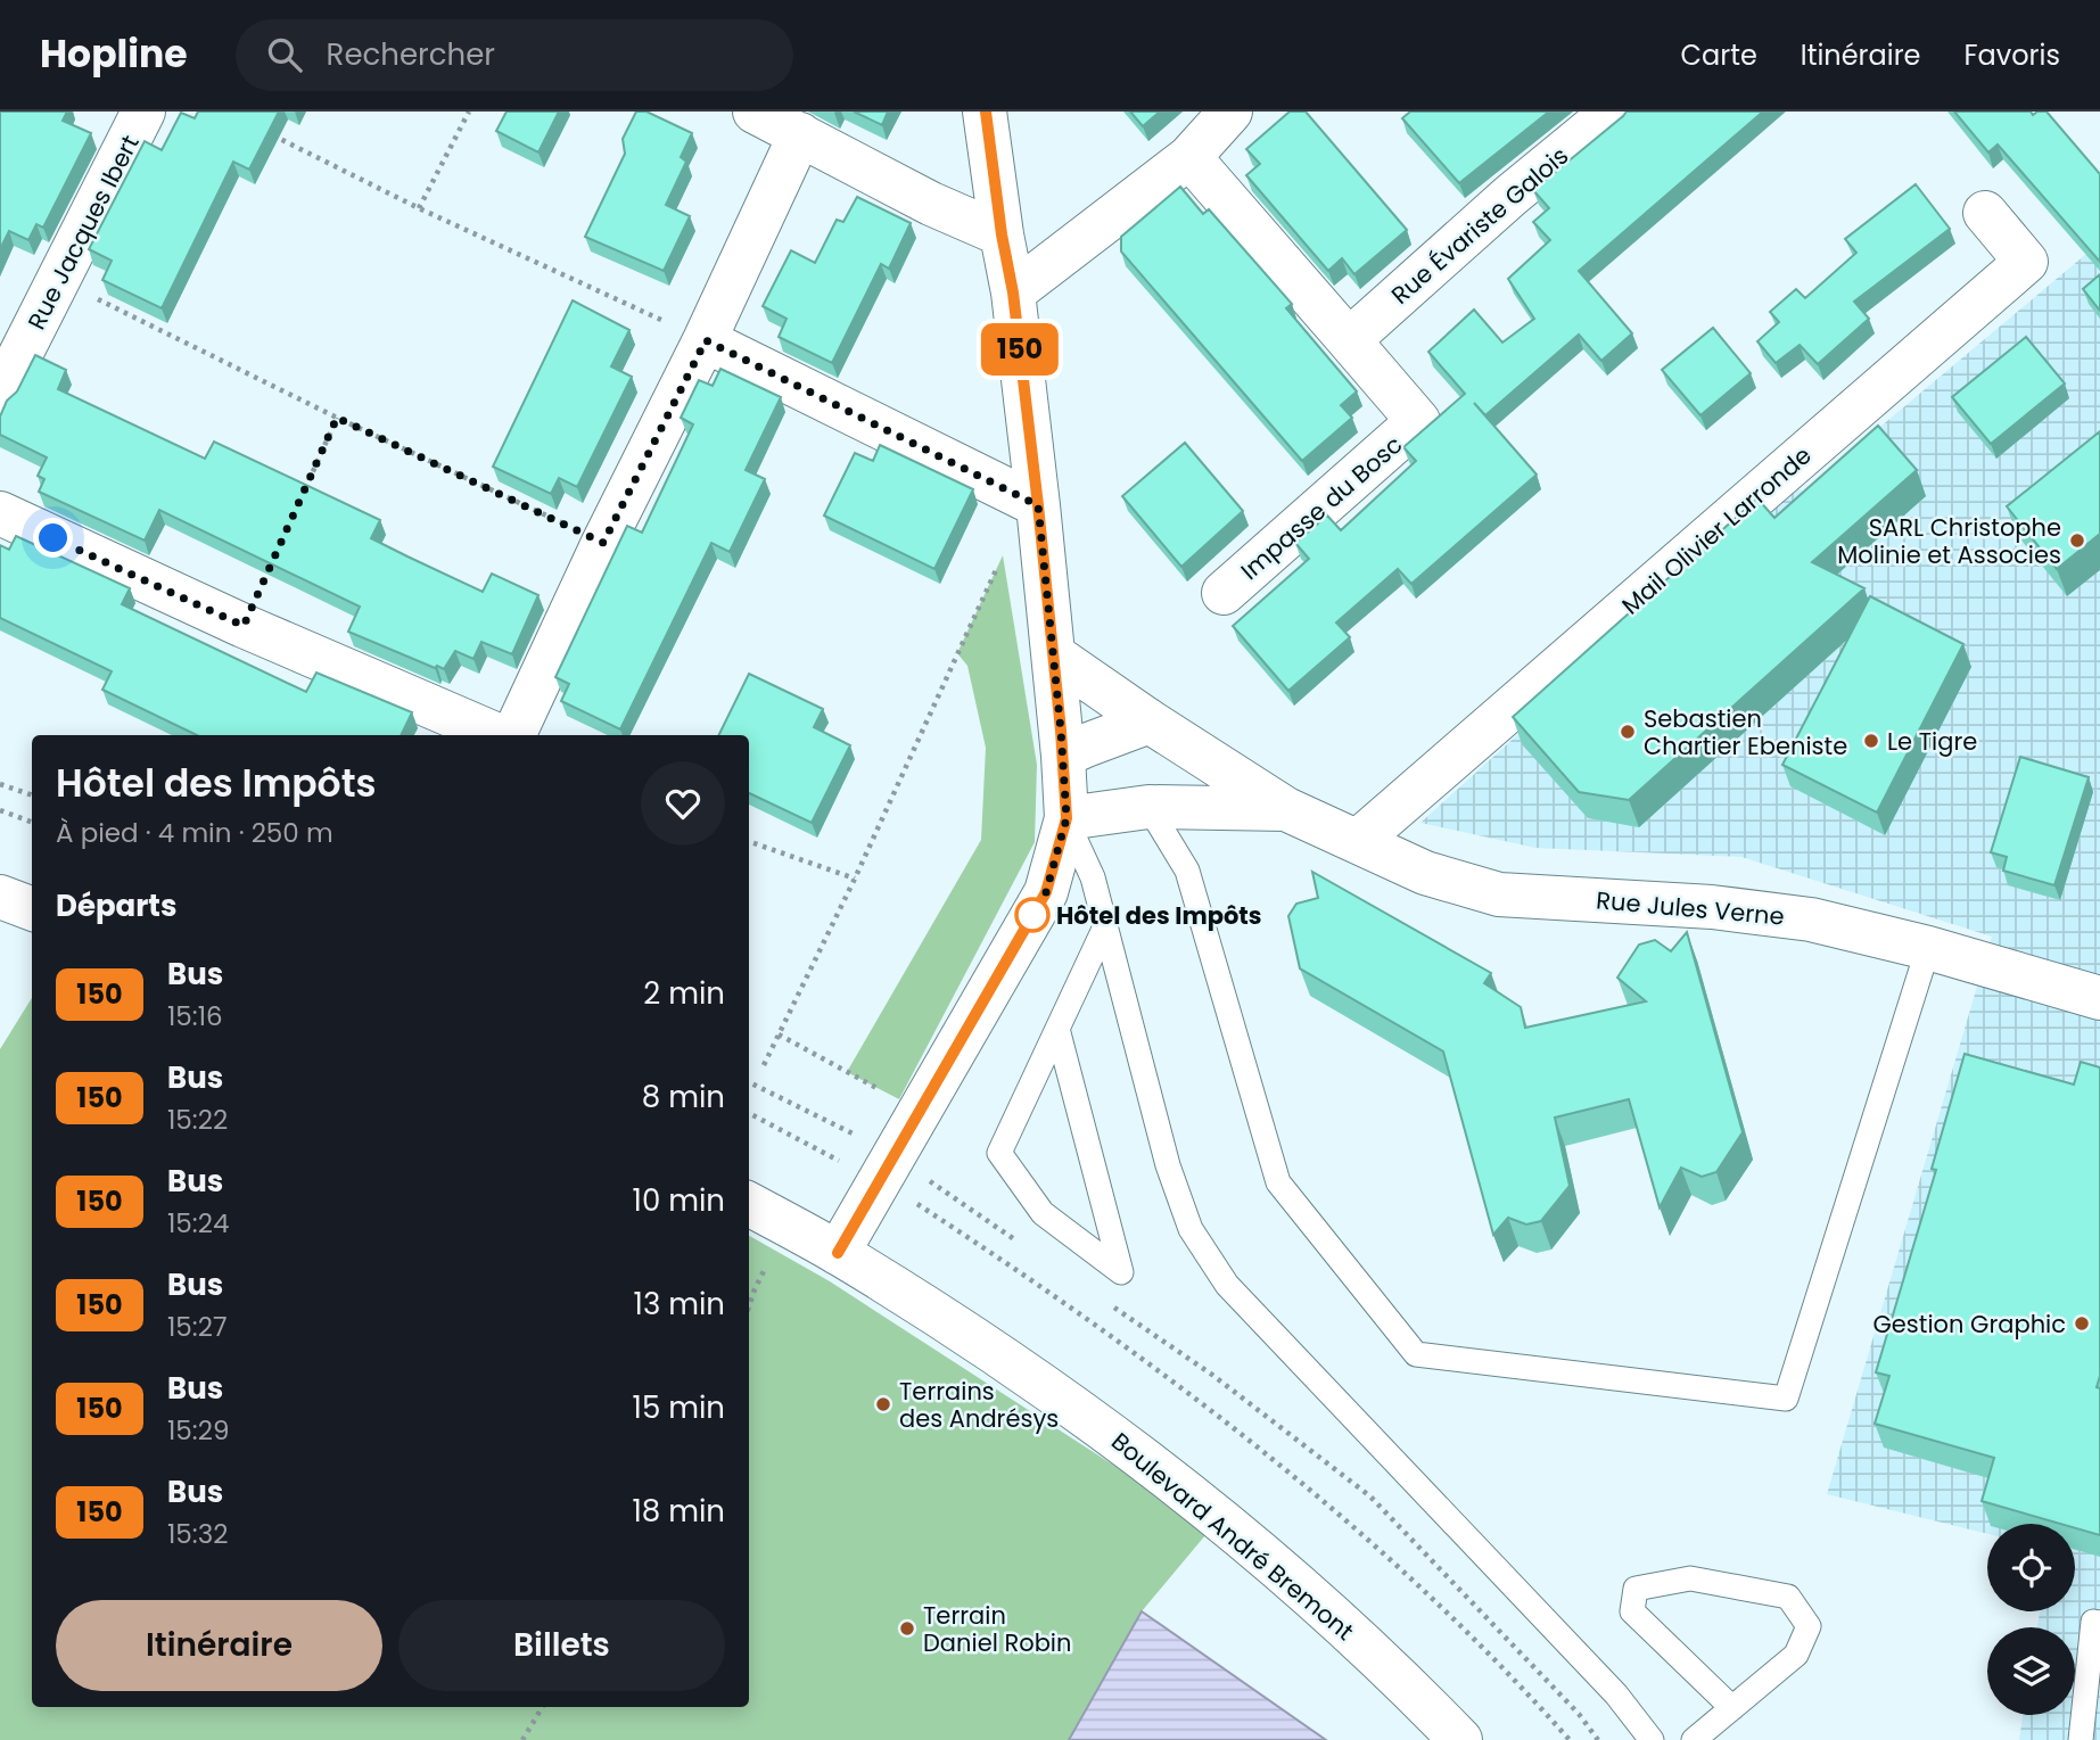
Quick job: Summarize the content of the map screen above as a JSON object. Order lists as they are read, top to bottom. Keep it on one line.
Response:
{"streets":{"street":["Rue Évariste Galois","Rue Jacques Ibert","Impasse du Bosc","Mail Olivier Larronde","Rue Jules Verne","Boulevard André Bremont"]},"crossings":[["Rue Évariste Galois","Impasse du Bosc"],["Mail Olivier Larronde","Rue Jules Verne"]],"places":["SARL Christophe Molinie et Associes","Sebastien Chartier Ebeniste","Le Tigre","Hôtel des Impôts","Gestion Graphic","Terrains des Andrésys","Terrain Daniel Robin"],"lines":["bus line 150"],"page":{"header":"Hopline","search":"Rechercher","nav":["Carte","Itinéraire","Favoris"],"on_map":"150","heading":[["Hôtel des Impôts","À pied · 4 min · 250 m"],"Départs"],"list":[{"mark":"150","name":"Bus","note":"15:16","value":"2 min"},{"mark":"150","name":"Bus","note":"15:22","value":"8 min"},{"mark":"150","name":"Bus","note":"15:24","value":"10 min"},{"mark":"150","name":"Bus","note":"15:27","value":"13 min"},{"mark":"150","name":"Bus","note":"15:29","value":"15 min"},{"mark":"150","name":"Bus","note":"15:32","value":"18 min"}],"buttons":["Itinéraire","Billets"]}}
